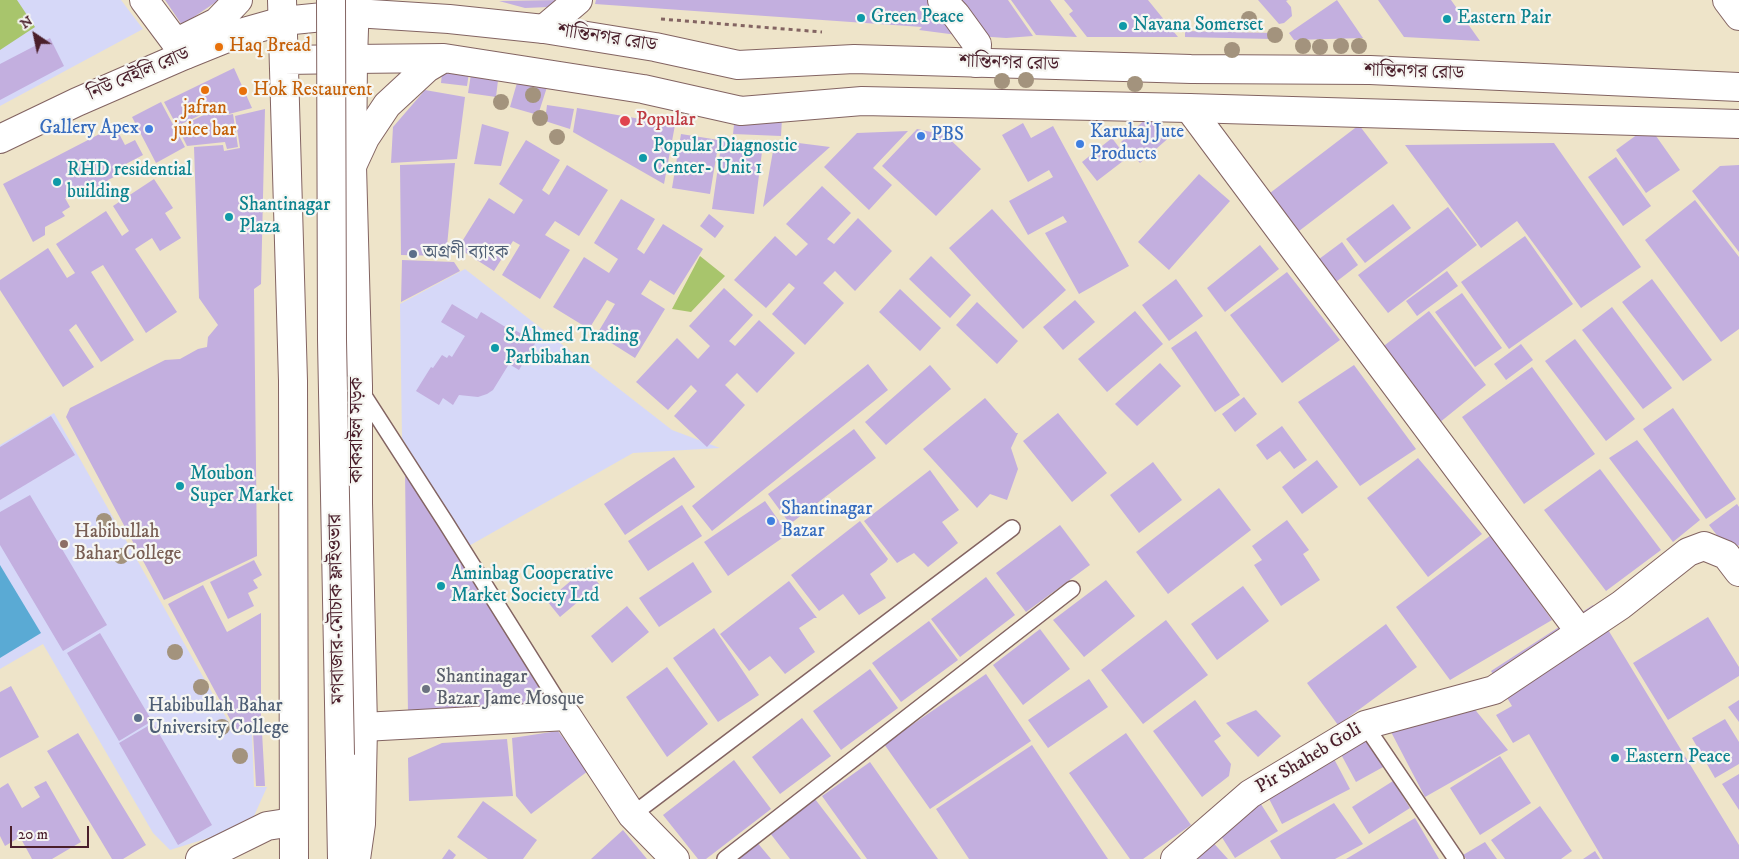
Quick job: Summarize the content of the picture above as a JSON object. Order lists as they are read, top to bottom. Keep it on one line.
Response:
{"streets":{"main road":["শান্তিনগর রোড","নিউ বেইলি রোড","কাকরাইল সড়ক","মগবাজার-মৌচাক ফ্লাইওভার","Pir Shaheb Goli"]},"crossings":[["শান্তিনগর রোড","নিউ বেইলি রোড"],["শান্তিনগর রোড","কাকরাইল সড়ক"]],"places":["Green Peace","Eastern Pair","Navana Somerset","Haq Bread","jafran juice bar","Hok Restaurent","Popular","Gallery Apex","PBS","Karukaj Jute Products","Popular Diagnostic Center- Unit 1","RHD residential building","Shantinagar Plaza","অগ্রণী ব্যাংক","S.Ahmed Trading Parbibahan","Moubon Super Market","Shantinagar Bazar","Habibullah Bahar College","Aminbag Cooperative Market Society Ltd","Shantinagar Bazar Jame Mosque","Habibullah Bahar University College","Eastern Peace"],"scale_bar":"20 m","north":"top left"}
